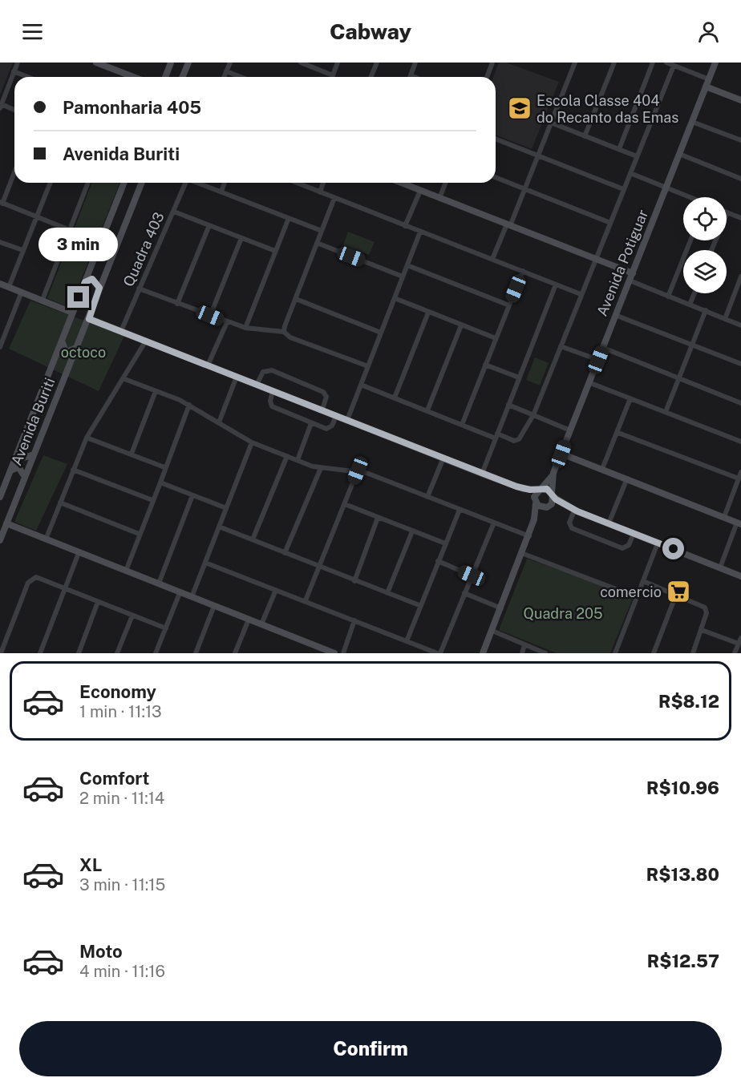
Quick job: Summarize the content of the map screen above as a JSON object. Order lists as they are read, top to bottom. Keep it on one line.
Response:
{"streets":{"street":["Quadra 403","Avenida Potiguar","Avenida Buriti"]},"parks":["octoco","Quadra 205"],"places":{"school or university":["Escola Classe 404 do Recanto das Emas"],"supermarket":["comercio"]},"page":{"header":"Cabway","banner":["Pamonharia 405","Avenida Buriti"],"bubble":"3 min","list":[{"name":"Economy","note":"1 min · 11:13","value":"R$8.12"},{"name":"Comfort","note":"2 min · 11:14","value":"R$10.96"},{"name":"XL","note":"3 min · 11:15","value":"R$13.80"},{"name":"Moto","note":"4 min · 11:16","value":"R$12.57"}],"buttons":"Confirm"}}
